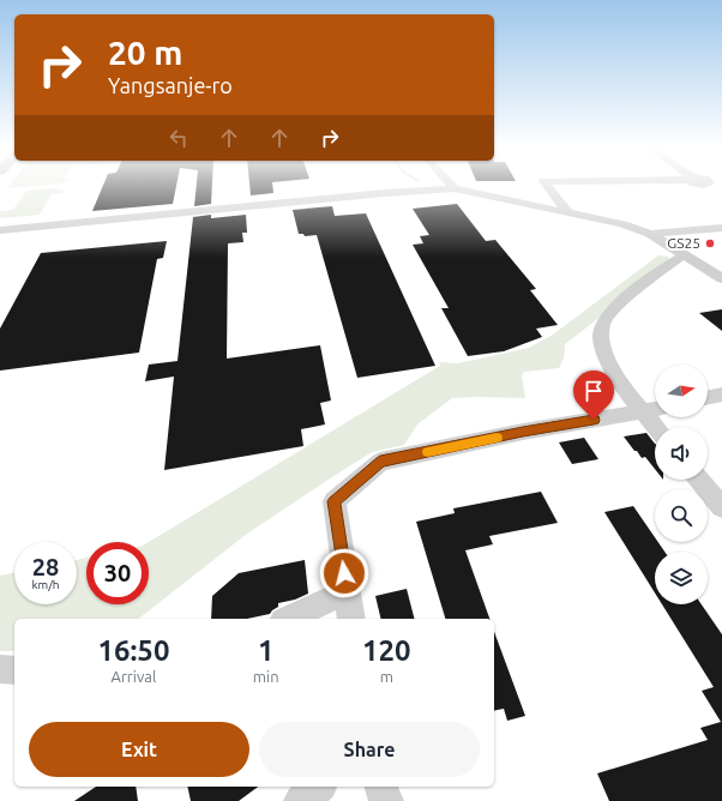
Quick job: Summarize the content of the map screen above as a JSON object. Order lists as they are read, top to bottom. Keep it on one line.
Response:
{"places":["GS25"],"north":"right","page":{"turn":["20 m","Yangsanje-ro"],"speed":"28 km/h","limit":"30","eta":["16:50","Arrival","1","min","120","m"],"buttons":["Exit","Share"]}}
